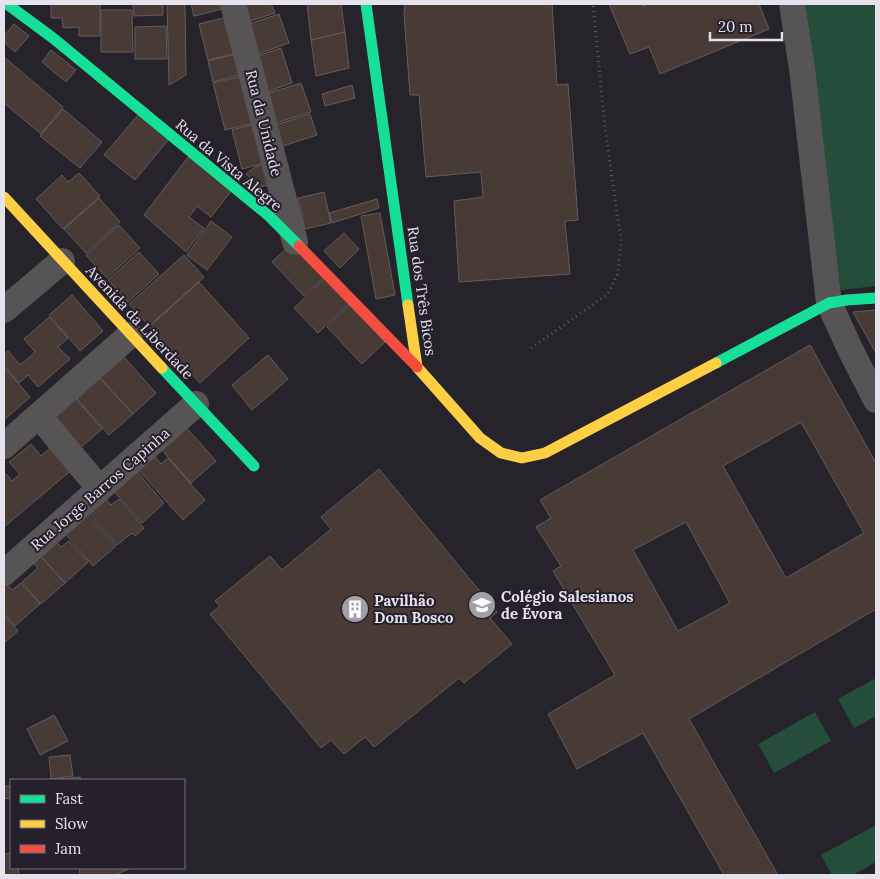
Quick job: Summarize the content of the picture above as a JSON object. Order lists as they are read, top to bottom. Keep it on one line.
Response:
{"streets":{"street":["Rua da Unidade","Rua da Vista Alegre","Rua dos Três Bicos","Avenida da Liberdade","Rua Jorge Barros Capinha"]},"crossings":[["Rua da Unidade","Rua da Vista Alegre"],["Rua da Vista Alegre","Rua dos Três Bicos"],["Avenida da Liberdade","Rua Jorge Barros Capinha"]],"places":{"school or university":["Colégio Salesianos de Évora"],"building":["Pavilhão Dom Bosco"]},"legend":["Fast","Slow","Jam"],"scale_bar":"20 m"}
